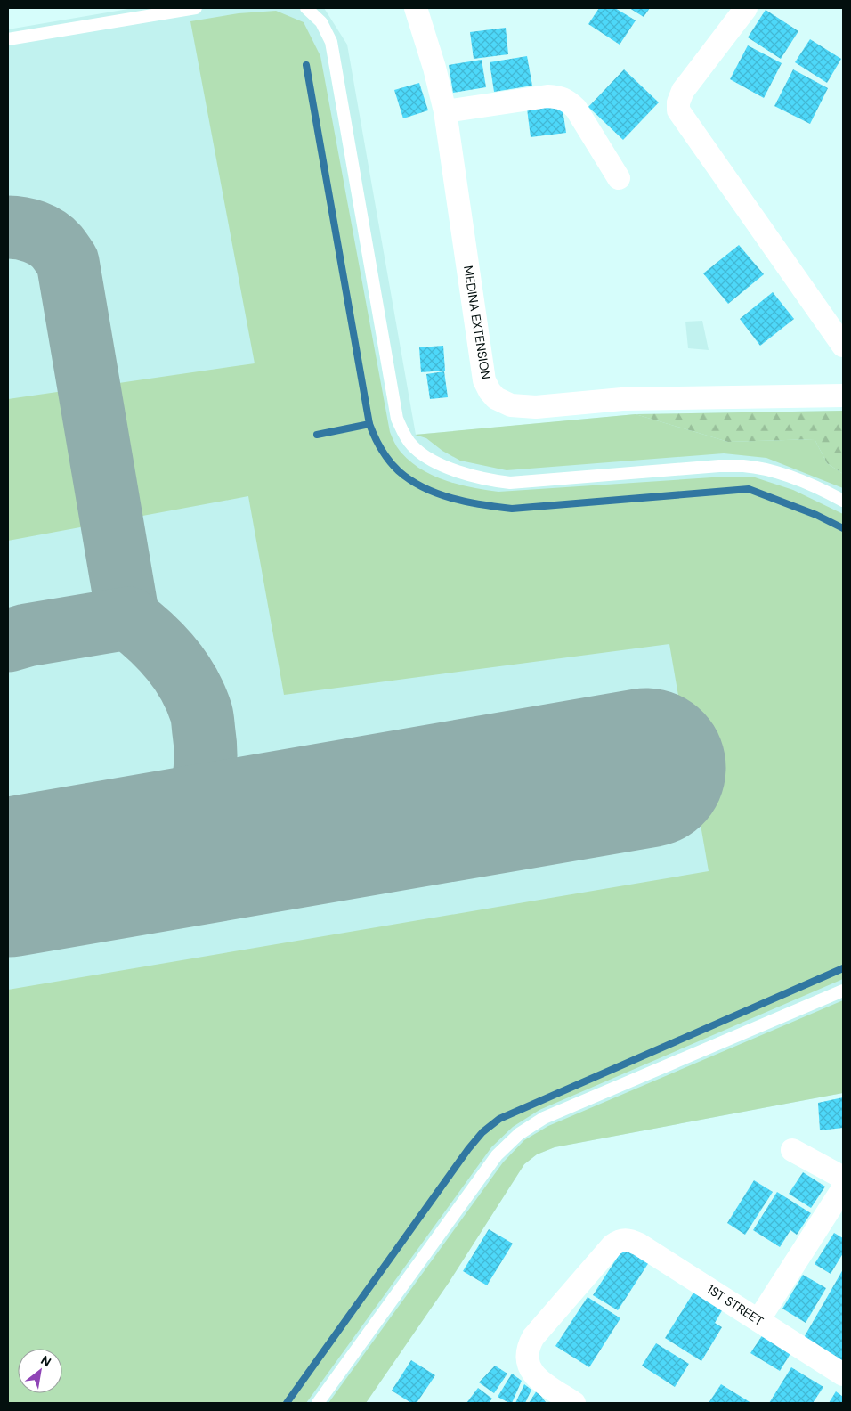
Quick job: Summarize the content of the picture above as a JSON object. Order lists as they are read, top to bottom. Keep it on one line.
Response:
{"streets":{"street":["MEDINA EXTENSION","1ST STREET"]},"north":"top right"}
